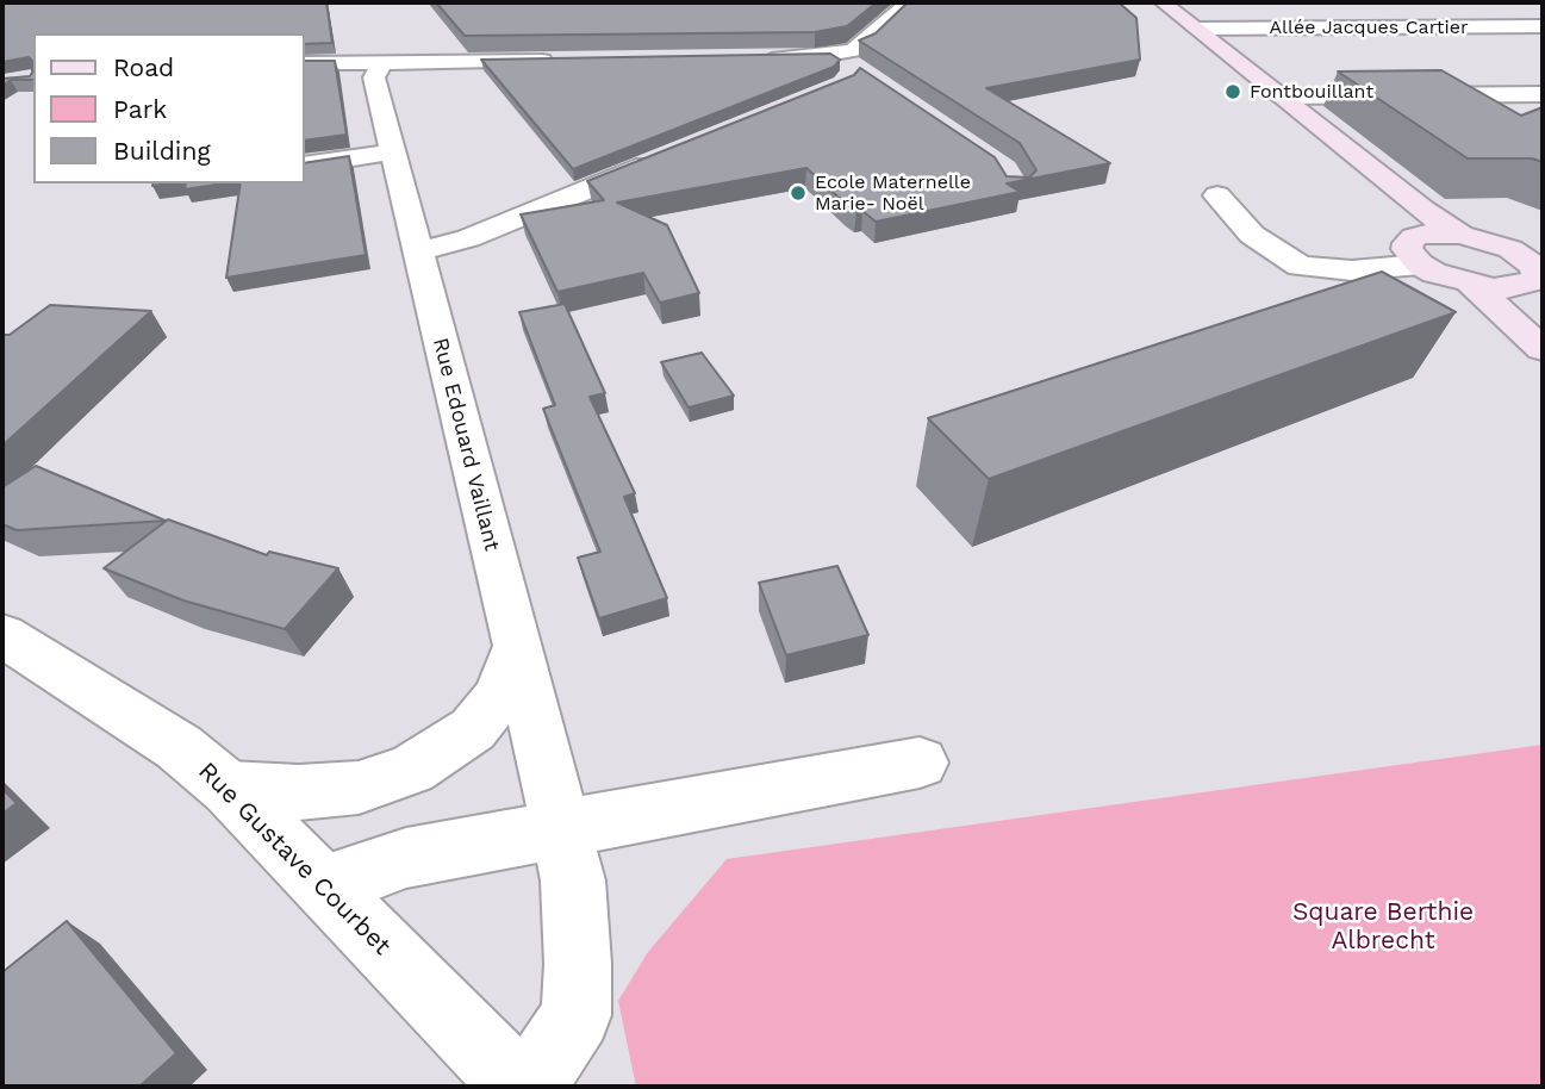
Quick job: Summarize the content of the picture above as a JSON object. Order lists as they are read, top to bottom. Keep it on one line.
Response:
{"streets":{"street":["Allée Jacques Cartier","Rue Edouard Vaillant","Rue Gustave Courbet"]},"parks":["Square Berthie Albrecht"],"places":["Fontbouillant","Ecole Maternelle Marie- Noël"],"legend":["Road","Park","Building"]}
